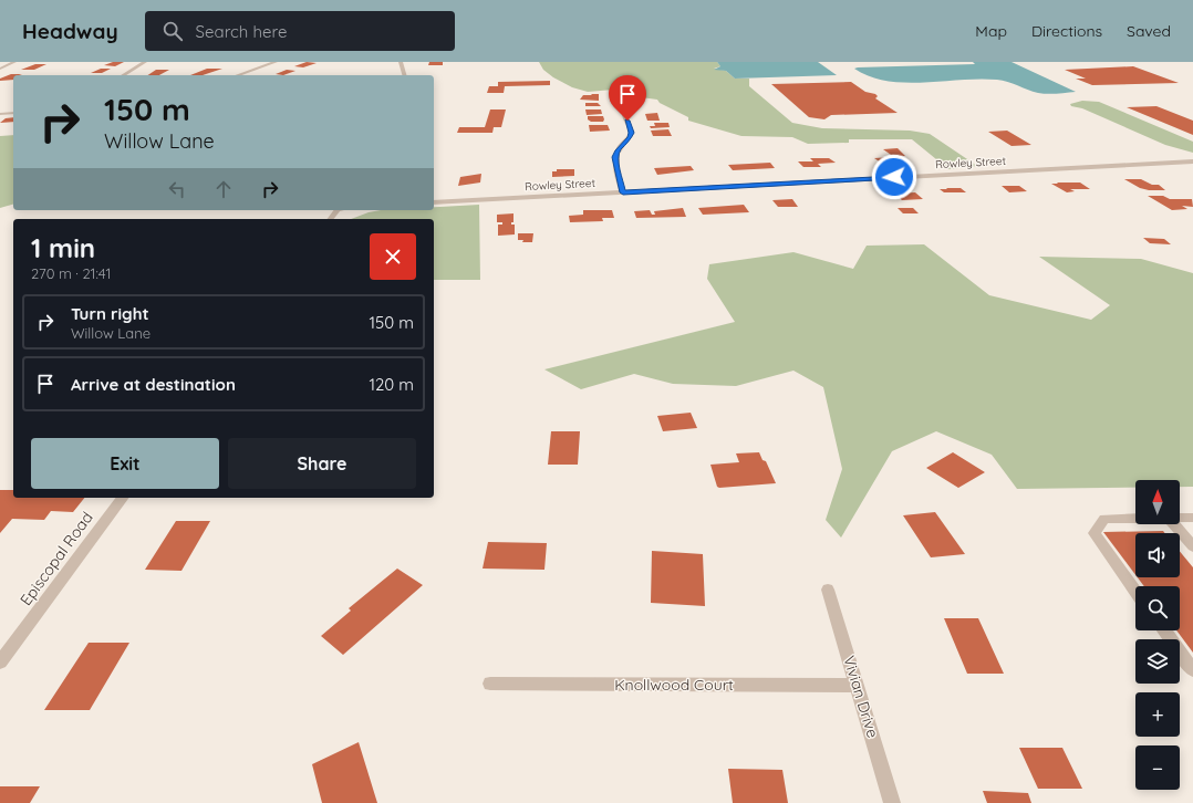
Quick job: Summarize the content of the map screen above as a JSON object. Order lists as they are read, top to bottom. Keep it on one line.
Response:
{"streets":{"street":["Rowley Street","Episcopal Road","Knollwood Court","Vivian Drive"]},"crossings":[["Knollwood Court","Vivian Drive"]],"north":"top","page":{"header":"Headway","search":"Search here","nav":["Map","Directions","Saved"],"turn":["150 m","Willow Lane"],"heading":["1 min","270 m · 21:41"],"list":[{"name":"Turn right","note":"Willow Lane","value":"150 m"},{"name":"Arrive at destination","value":"120 m"}],"buttons":["Exit","Share"],"map_buttons":["+","−"]}}
